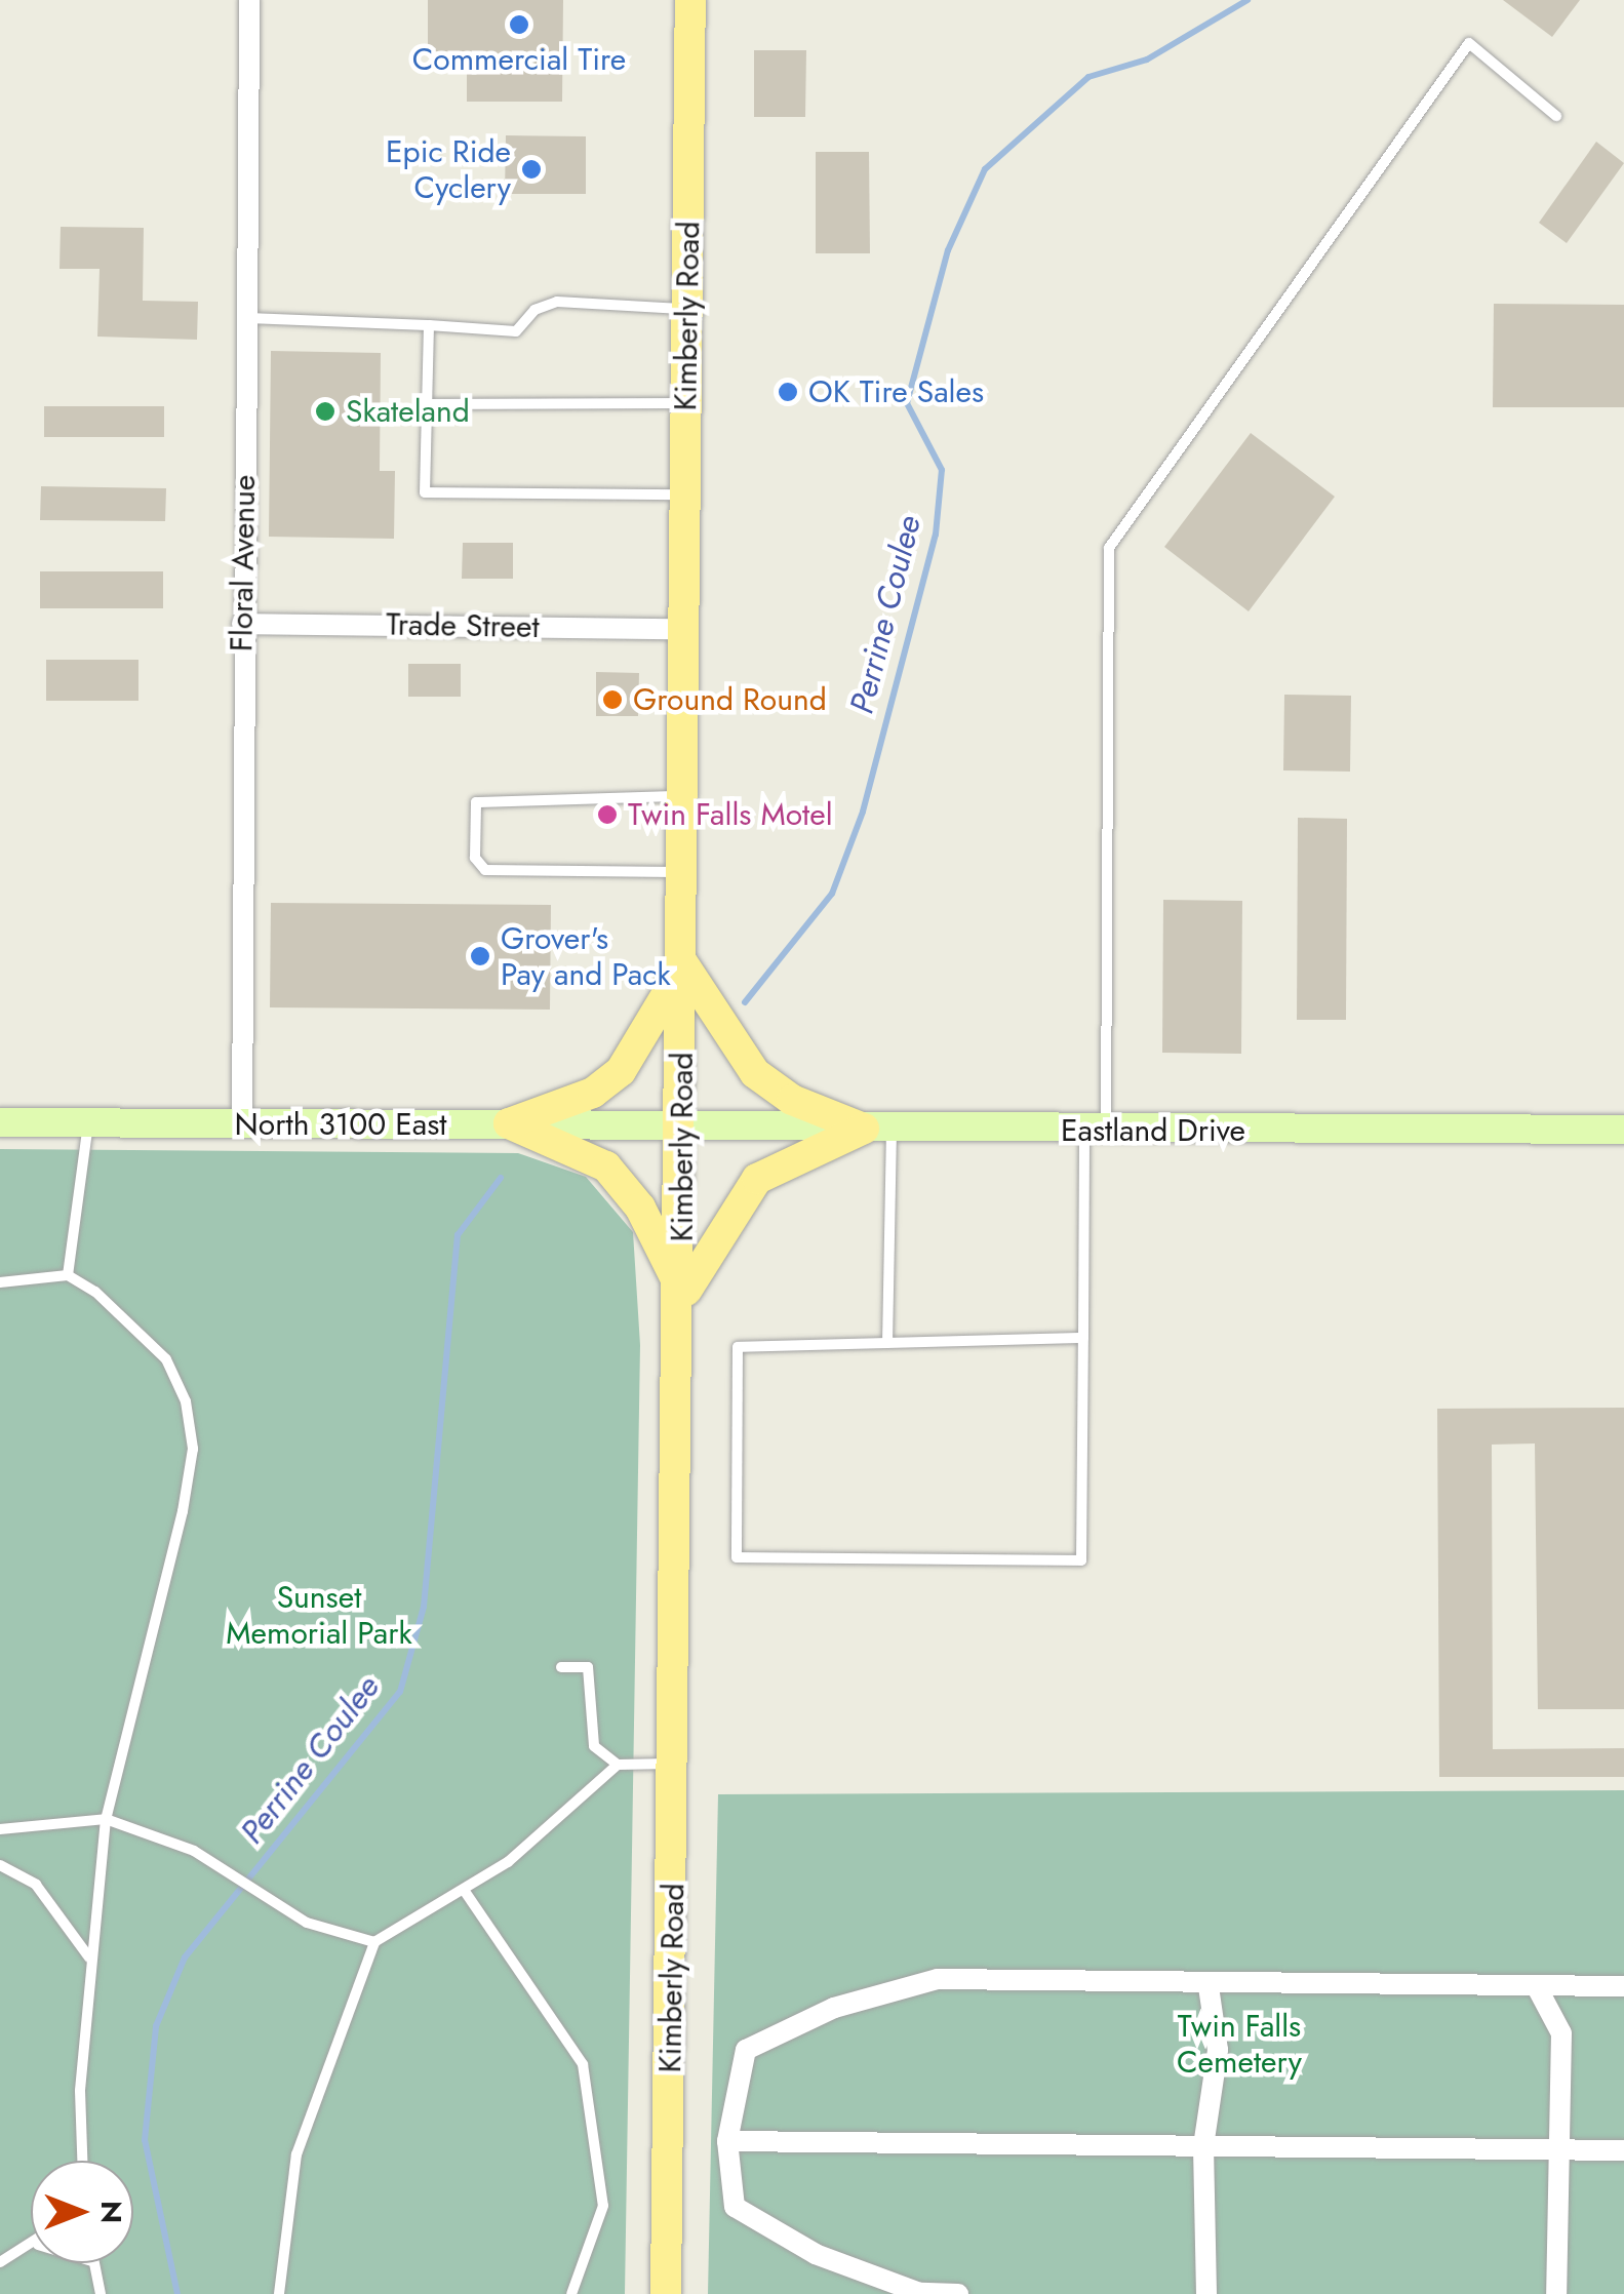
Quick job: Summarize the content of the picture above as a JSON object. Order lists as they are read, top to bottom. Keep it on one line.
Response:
{"streets":{"main road":["Kimberly Road","North 3100 East","Eastland Drive"],"street":["Floral Avenue","Trade Street"]},"crossings":[["Kimberly Road","Trade Street"],["Kimberly Road","North 3100 East"],["Kimberly Road","Eastland Drive"],["Floral Avenue","Trade Street"],["Floral Avenue","North 3100 East"],["North 3100 East","Eastland Drive"]],"water":["Perrine Coulee"],"parks":["Sunset Memorial Park","Twin Falls Cemetery"],"places":["Commercial Tire","Epic Ride Cyclery","OK Tire Sales","Skateland","Ground Round","Twin Falls Motel","Grover's Pay and Pack"],"north":"right"}
